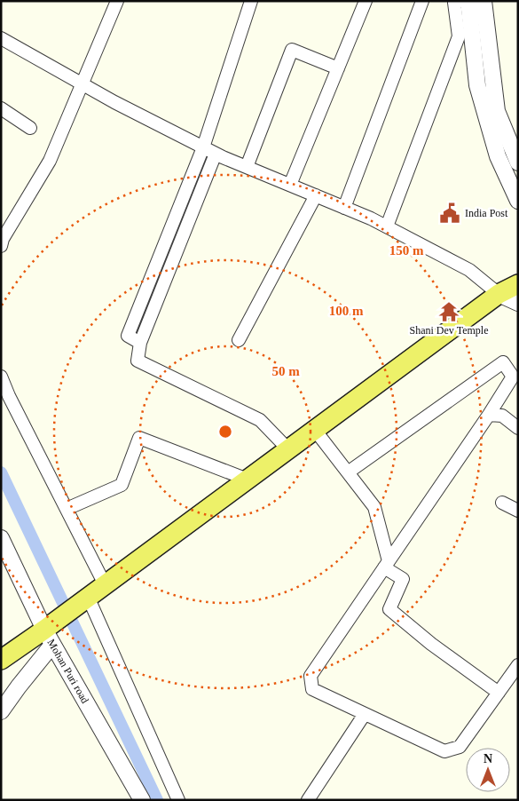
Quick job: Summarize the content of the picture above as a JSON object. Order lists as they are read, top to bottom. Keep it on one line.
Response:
{"streets":{"street":["Mohan Puri road"]},"places":{"public building":["India Post"],"temple":["Shani Dev Temple"]},"north":"top","rings":["150 m","100 m","50 m"]}
